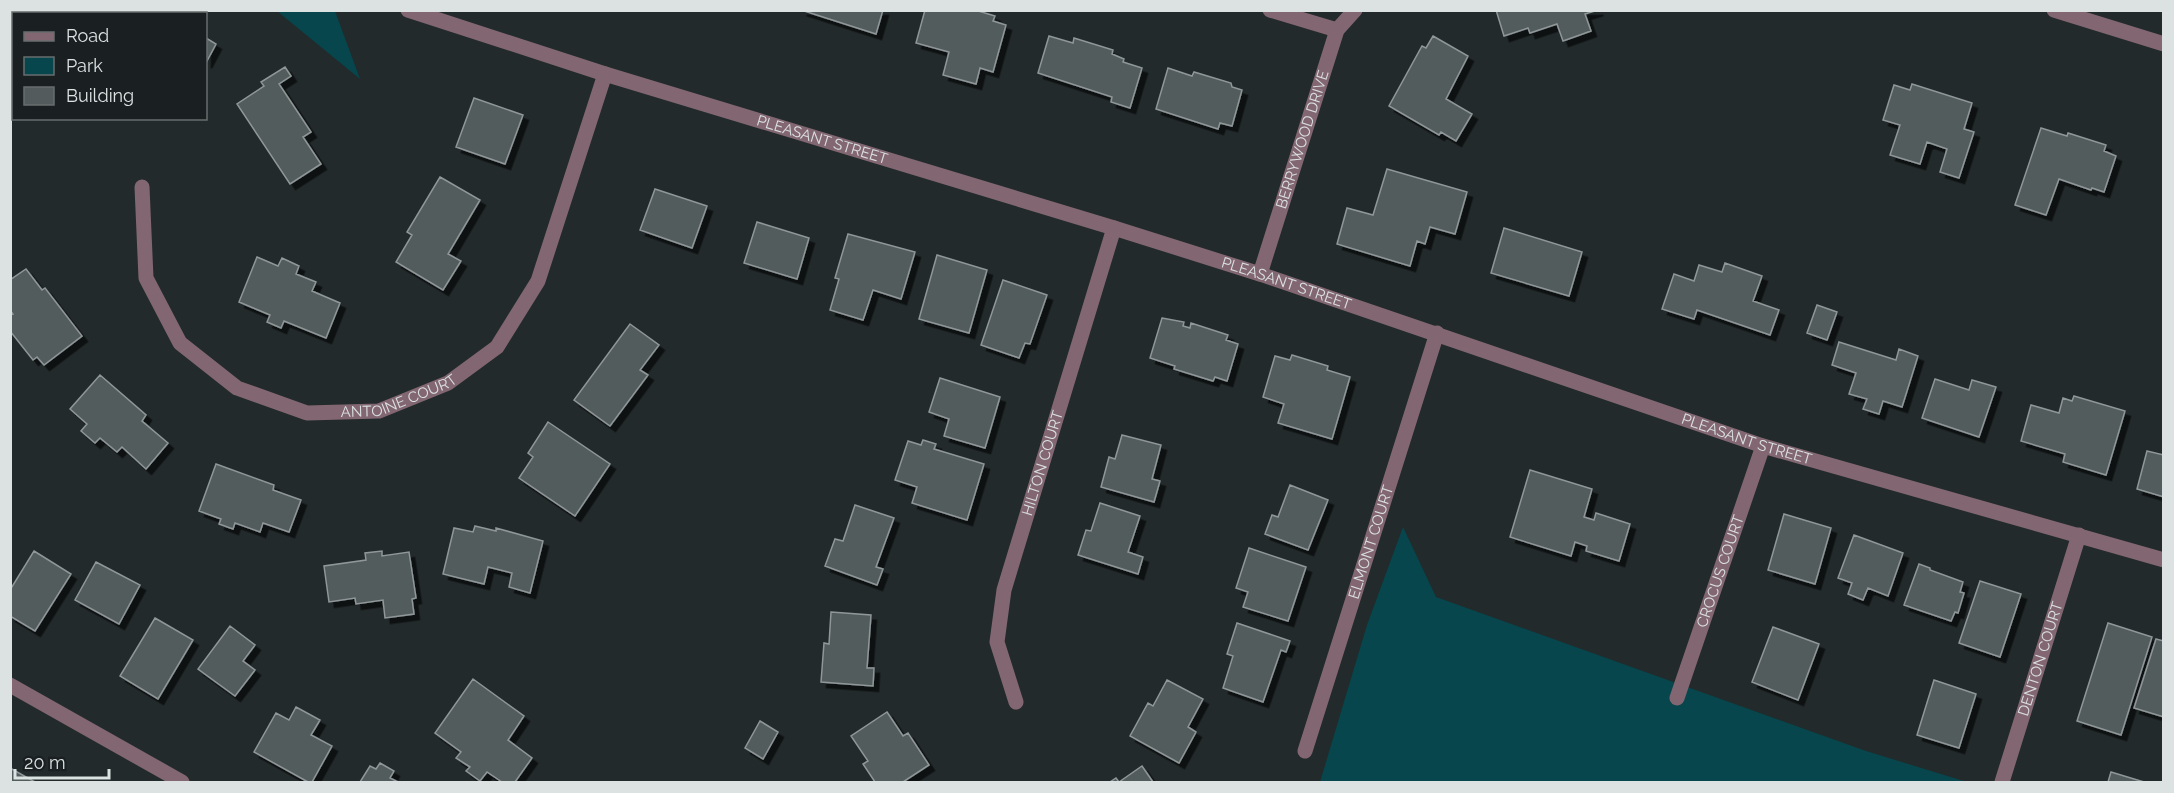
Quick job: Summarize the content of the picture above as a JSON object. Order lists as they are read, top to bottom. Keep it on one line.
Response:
{"streets":{"street":["PLEASANT STREET","BERRYWOOD DRIVE","ANTOINE COURT","HILTON COURT","ELMONT COURT","CROCUS COURT","DENTON COURT"]},"crossings":[["PLEASANT STREET","BERRYWOOD DRIVE"],["PLEASANT STREET","ANTOINE COURT"],["PLEASANT STREET","HILTON COURT"],["PLEASANT STREET","ELMONT COURT"],["PLEASANT STREET","CROCUS COURT"],["PLEASANT STREET","DENTON COURT"]],"legend":["Road","Park","Building"],"scale_bar":"20 m"}
